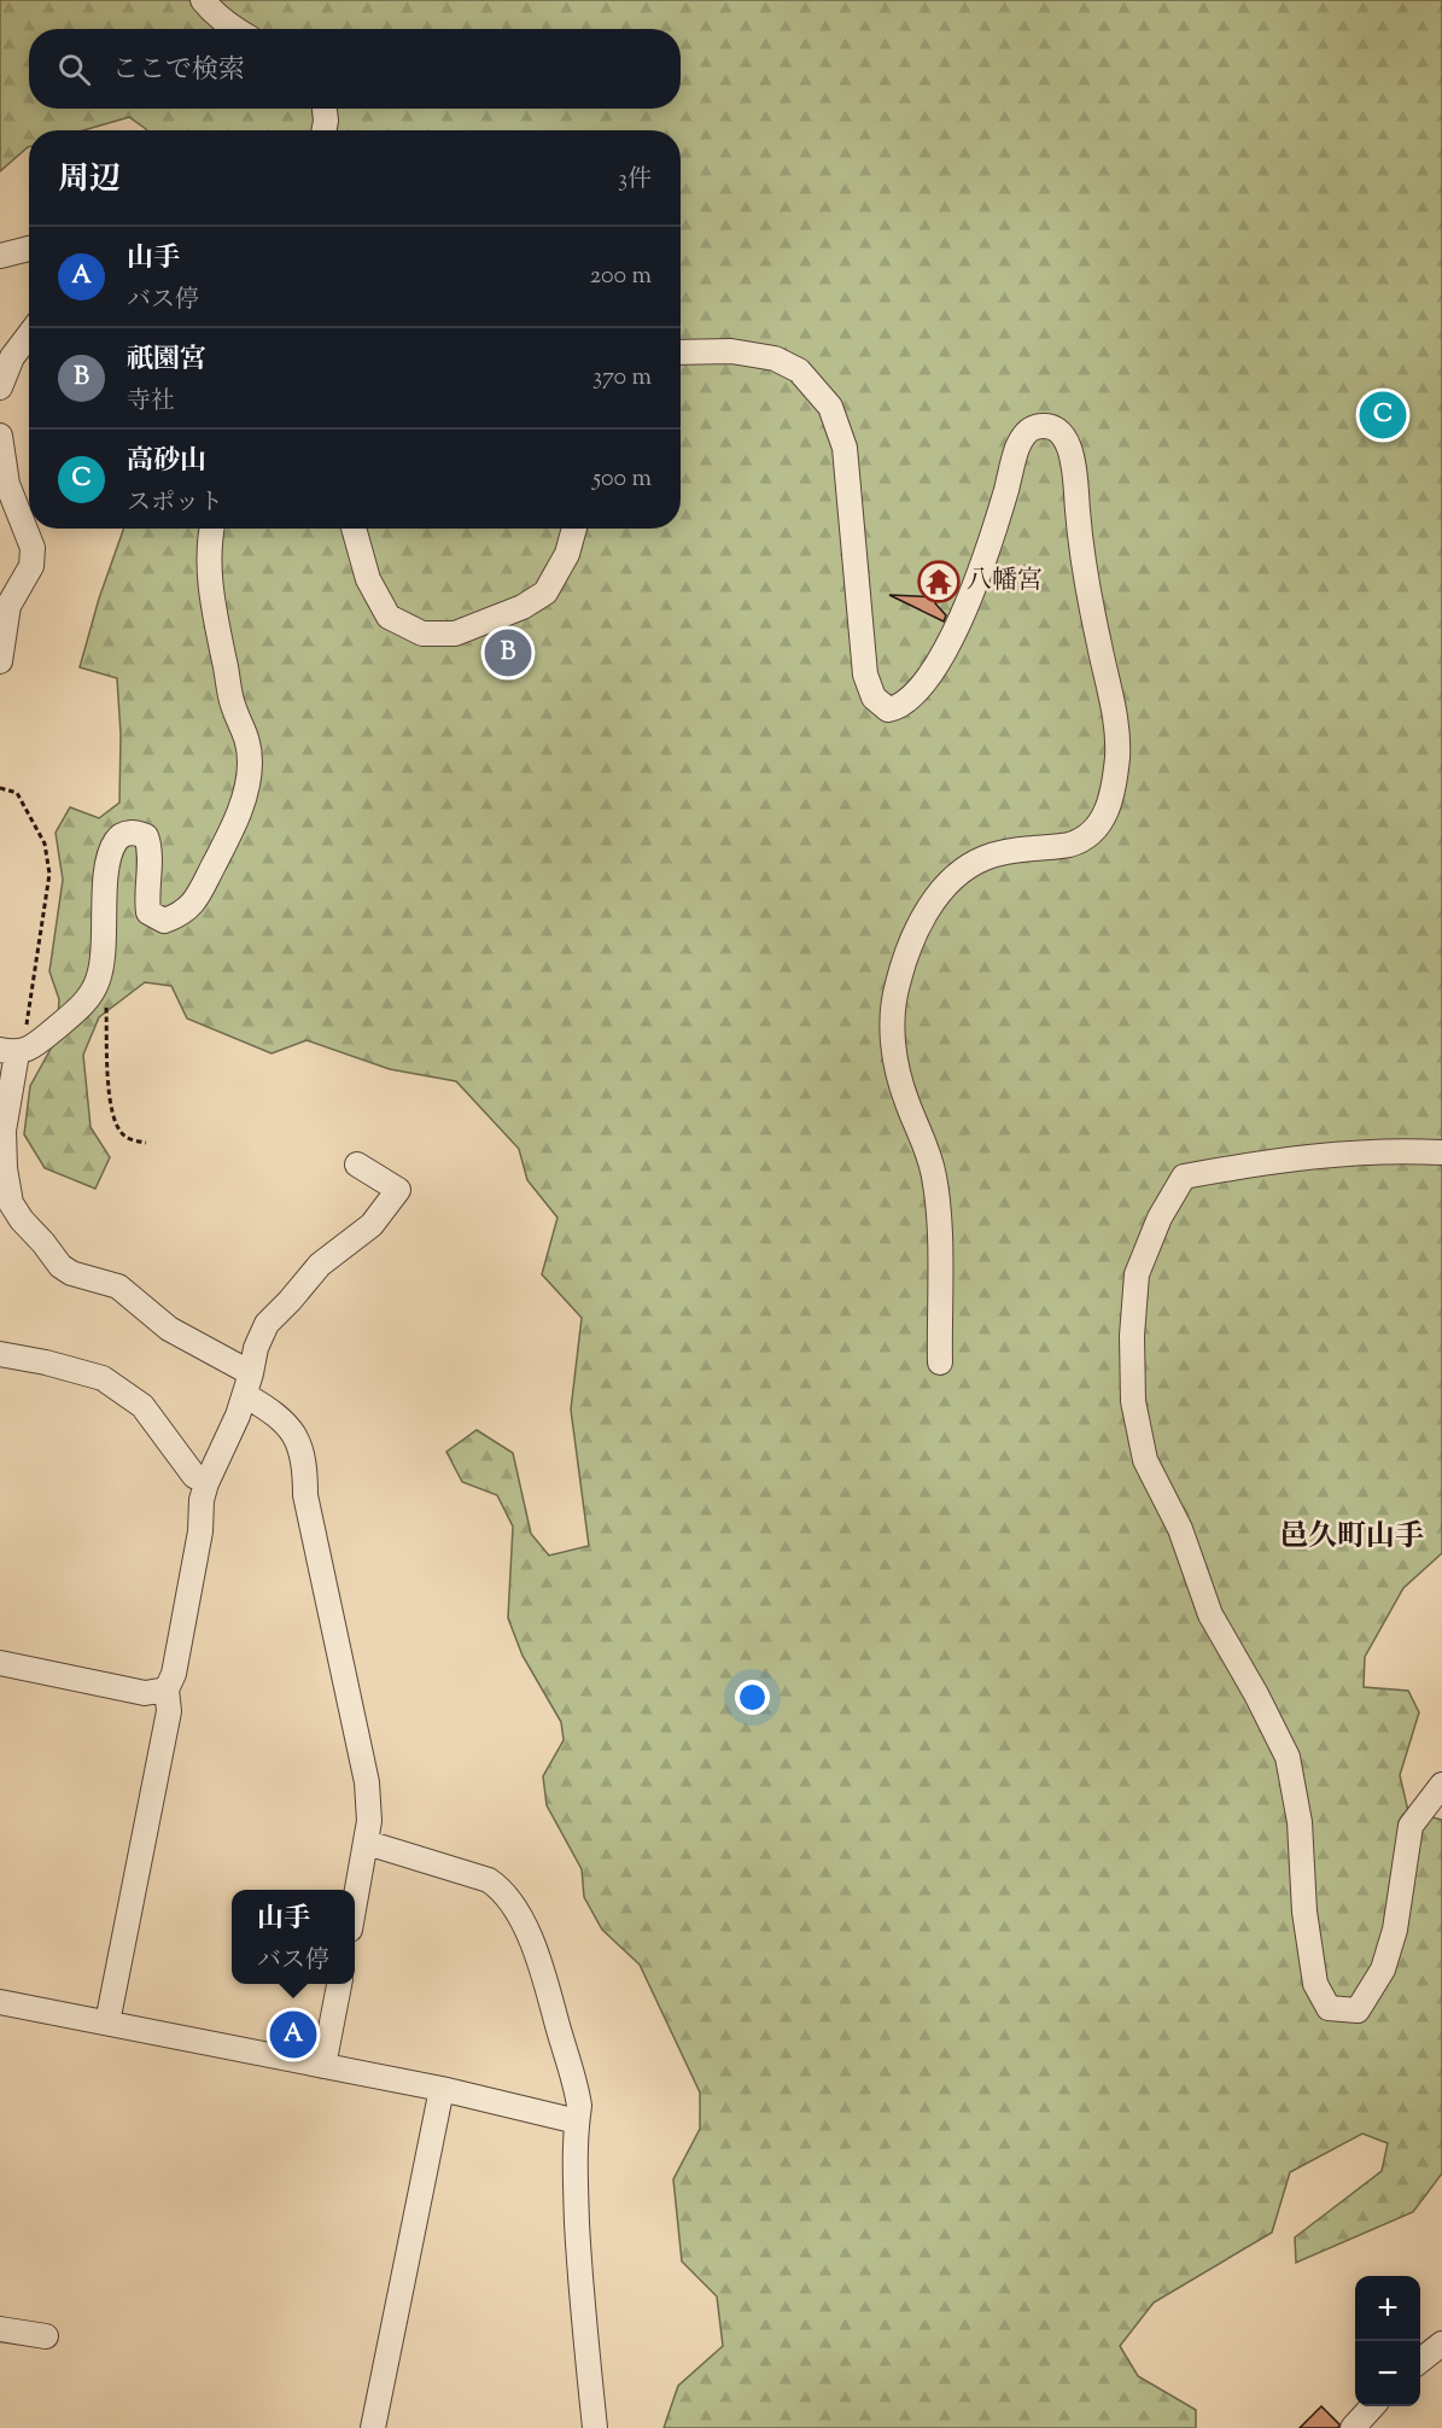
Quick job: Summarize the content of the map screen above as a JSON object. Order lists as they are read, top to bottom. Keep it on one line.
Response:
{"districts":["邑久町山手"],"places":{"temple":["八幡宮"]},"page":{"search":"ここで検索","heading":["周辺","3件"],"list":[{"mark":"A","name":"山手","note":"バス停","value":"200 m"},{"mark":"B","name":"祇園宮","note":"寺社","value":"370 m"},{"mark":"C","name":"高砂山","note":"スポット","value":"500 m"}],"pins":["C","B","A"],"popup":["山手","バス停"],"map_buttons":["+","−"]}}
